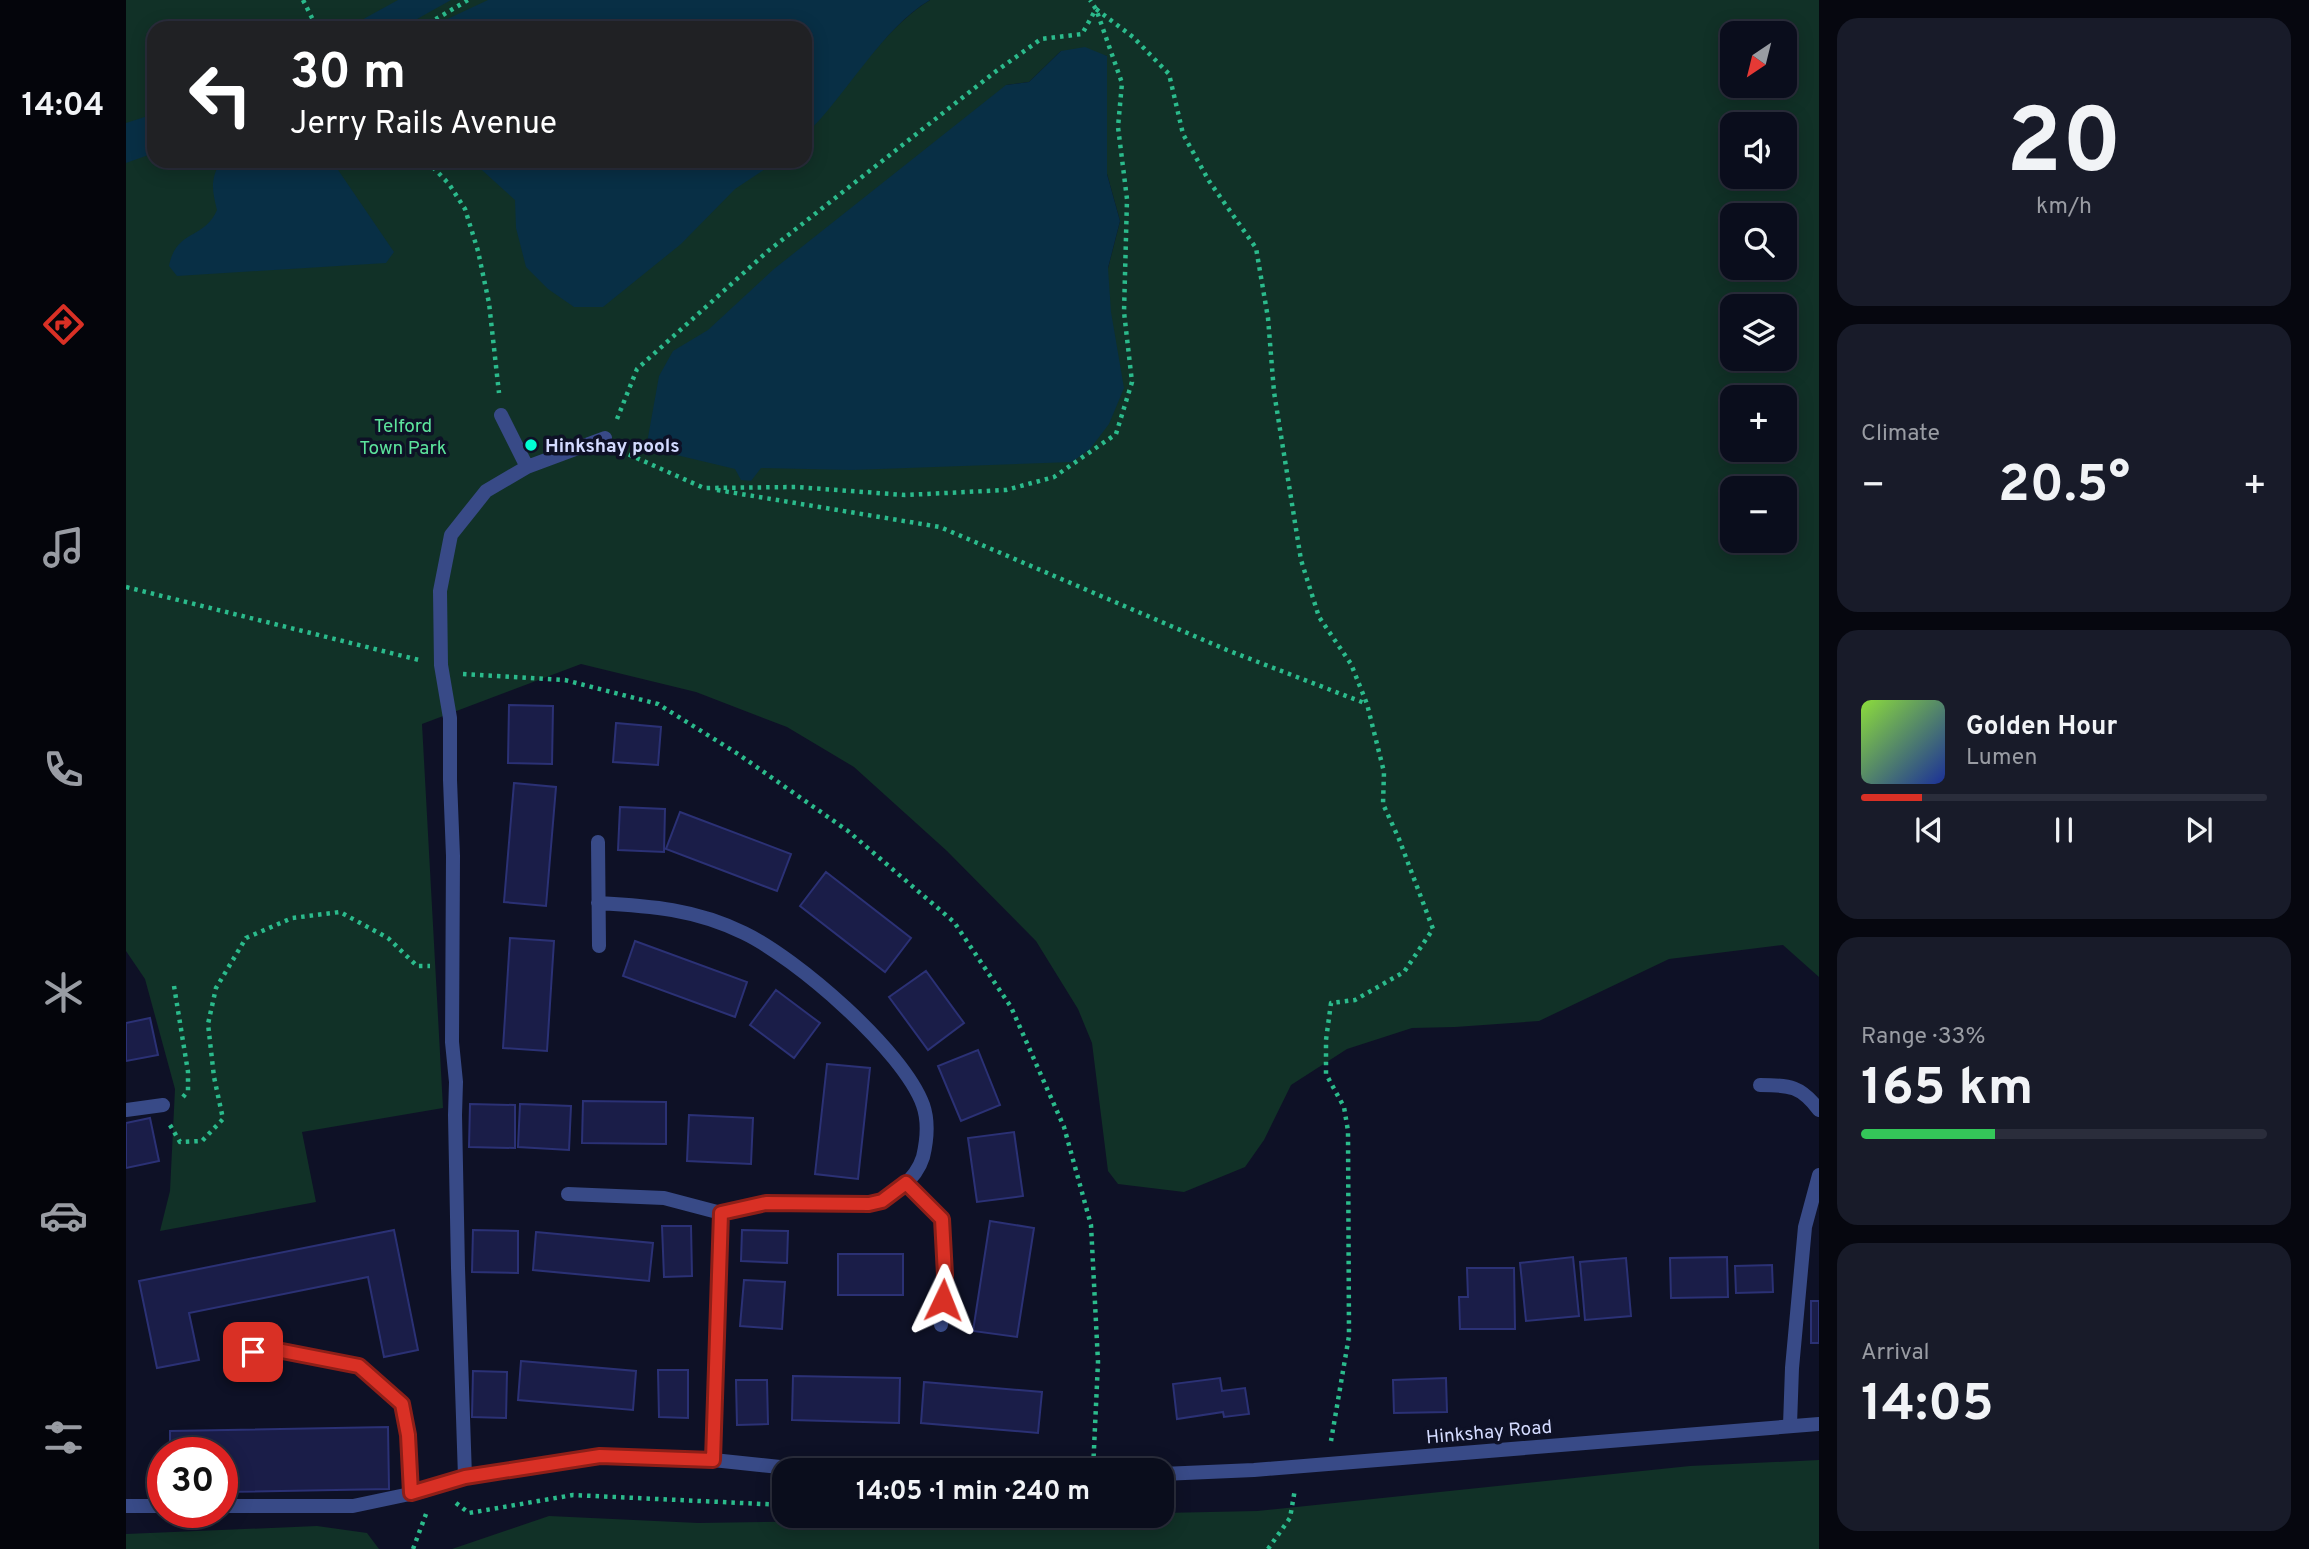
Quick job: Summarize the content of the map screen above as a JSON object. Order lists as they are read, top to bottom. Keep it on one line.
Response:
{"streets":{"street":["Hinkshay Road"]},"parks":["Telford Town Park"],"places":["Hinkshay pools"],"north":"bottom left","page":{"tabs":"14:04","tile":[["20","km/h"],"Climate",["Range · 33%","165 km"],["Arrival","14:05"]],"map_buttons":["+","−"],"turn":["30 m","Jerry Rails Avenue"],"heat":["−","20.5°","+"],"song":["Golden Hour","Lumen"],"limit":"30","trip":"14:05 · 1 min · 240 m"}}
